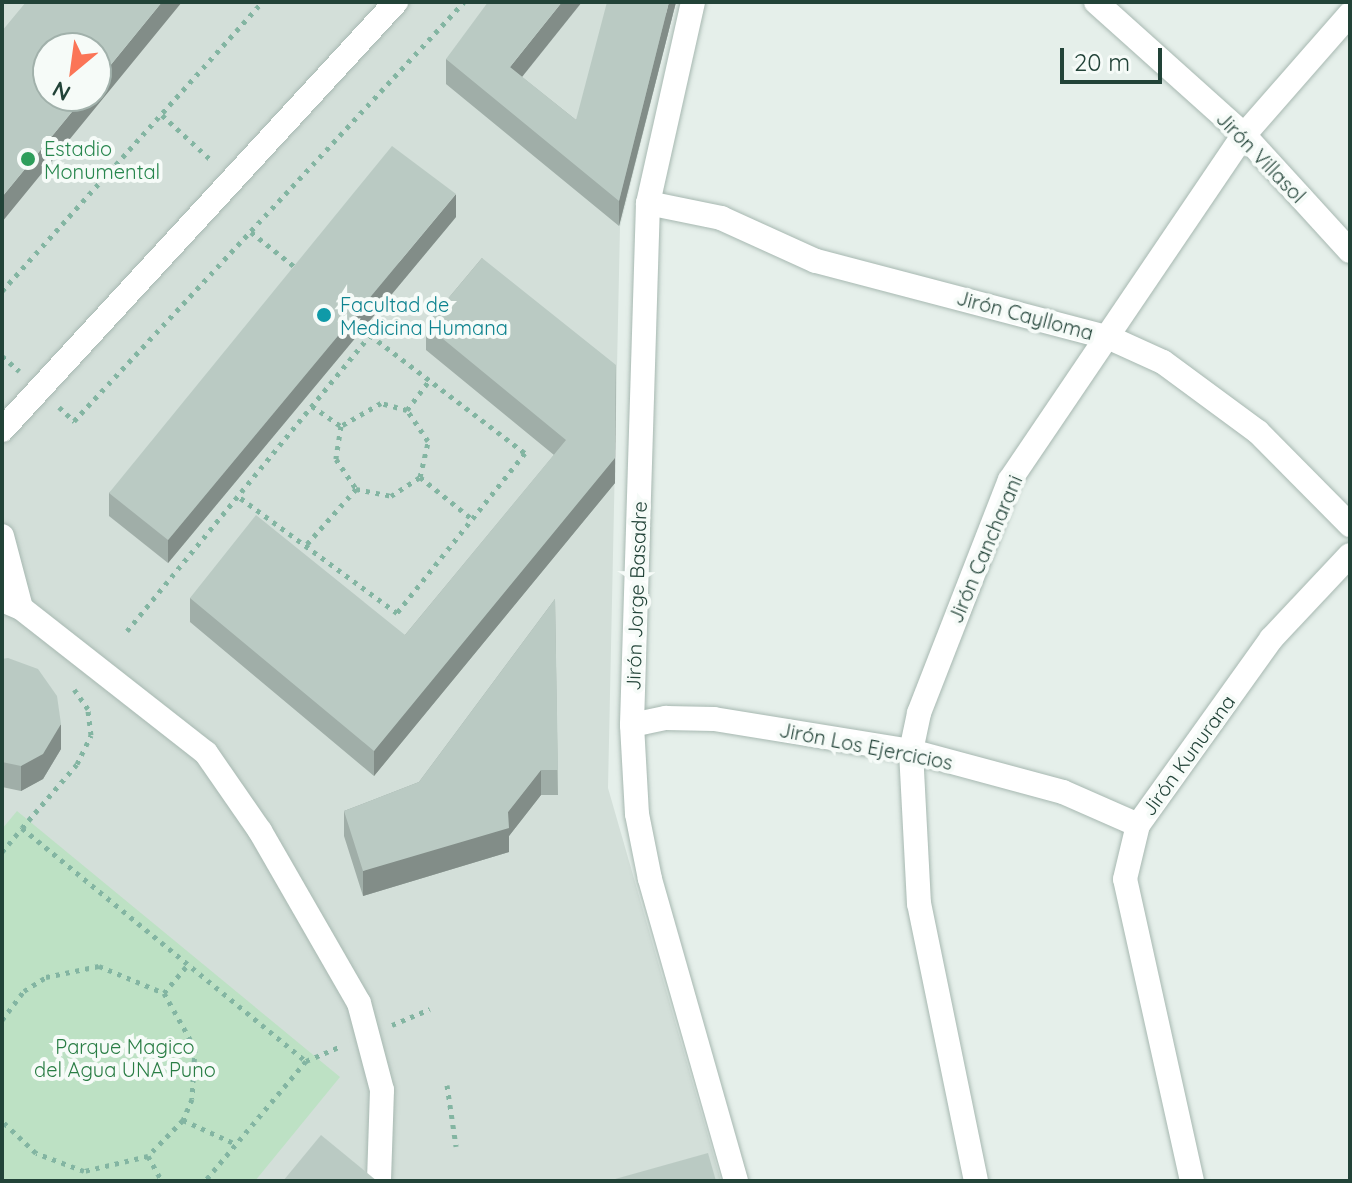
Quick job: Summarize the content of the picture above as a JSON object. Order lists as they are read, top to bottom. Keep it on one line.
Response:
{"streets":{"street":["Jirón Villasol","Jirón Caylloma","Jirón Cancharani","Jirón Jorge Basadre","Jirón Los Ejercicios","Jirón Kunurana"]},"crossings":[["Jirón Villasol","Jirón Cancharani"],["Jirón Caylloma","Jirón Cancharani"],["Jirón Caylloma","Jirón Jorge Basadre"],["Jirón Cancharani","Jirón Los Ejercicios"],["Jirón Jorge Basadre","Jirón Los Ejercicios"],["Jirón Los Ejercicios","Jirón Kunurana"]],"parks":["Parque Magico del Agua UNA Puno"],"places":["Estadio Monumental","Facultad de Medicina Humana"],"scale_bar":"20 m","north":"bottom left"}
